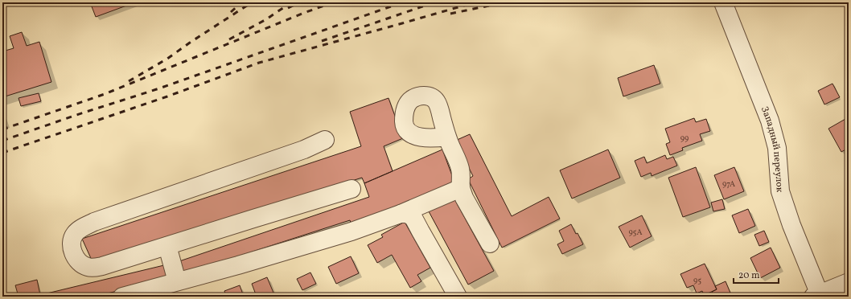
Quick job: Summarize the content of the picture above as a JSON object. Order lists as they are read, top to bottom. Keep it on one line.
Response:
{"streets":{"street":["Западный переулок"]},"house_numbers":["99","97А","95А","95"],"scale_bar":"20 m"}
